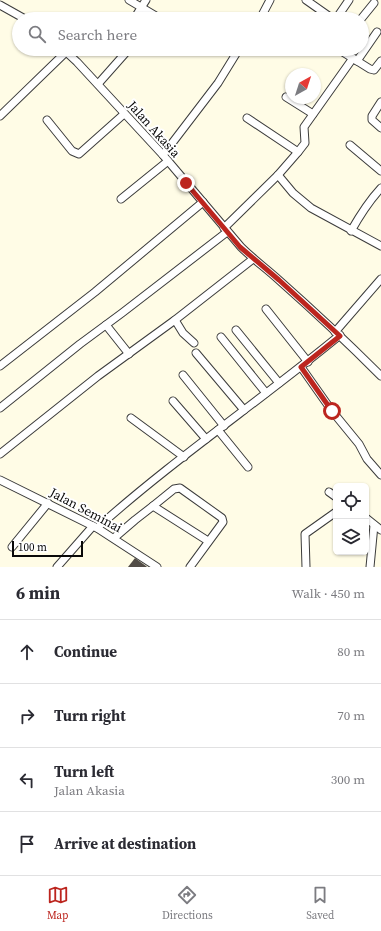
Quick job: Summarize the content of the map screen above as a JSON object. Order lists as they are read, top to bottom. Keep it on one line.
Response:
{"streets":{"street":["Jalan Akasia","Jalan Seminai"]},"scale_bar":"100 m","north":"top right","page":{"search":"Search here","scale":"100 m","heading":["6 min","Walk · 450 m"],"list":[["Continue","80 m"],["Turn right","70 m"],["Turn left","Jalan Akasia","300 m"],"Arrive at destination"],"nav":["Map","Directions","Saved"]}}
